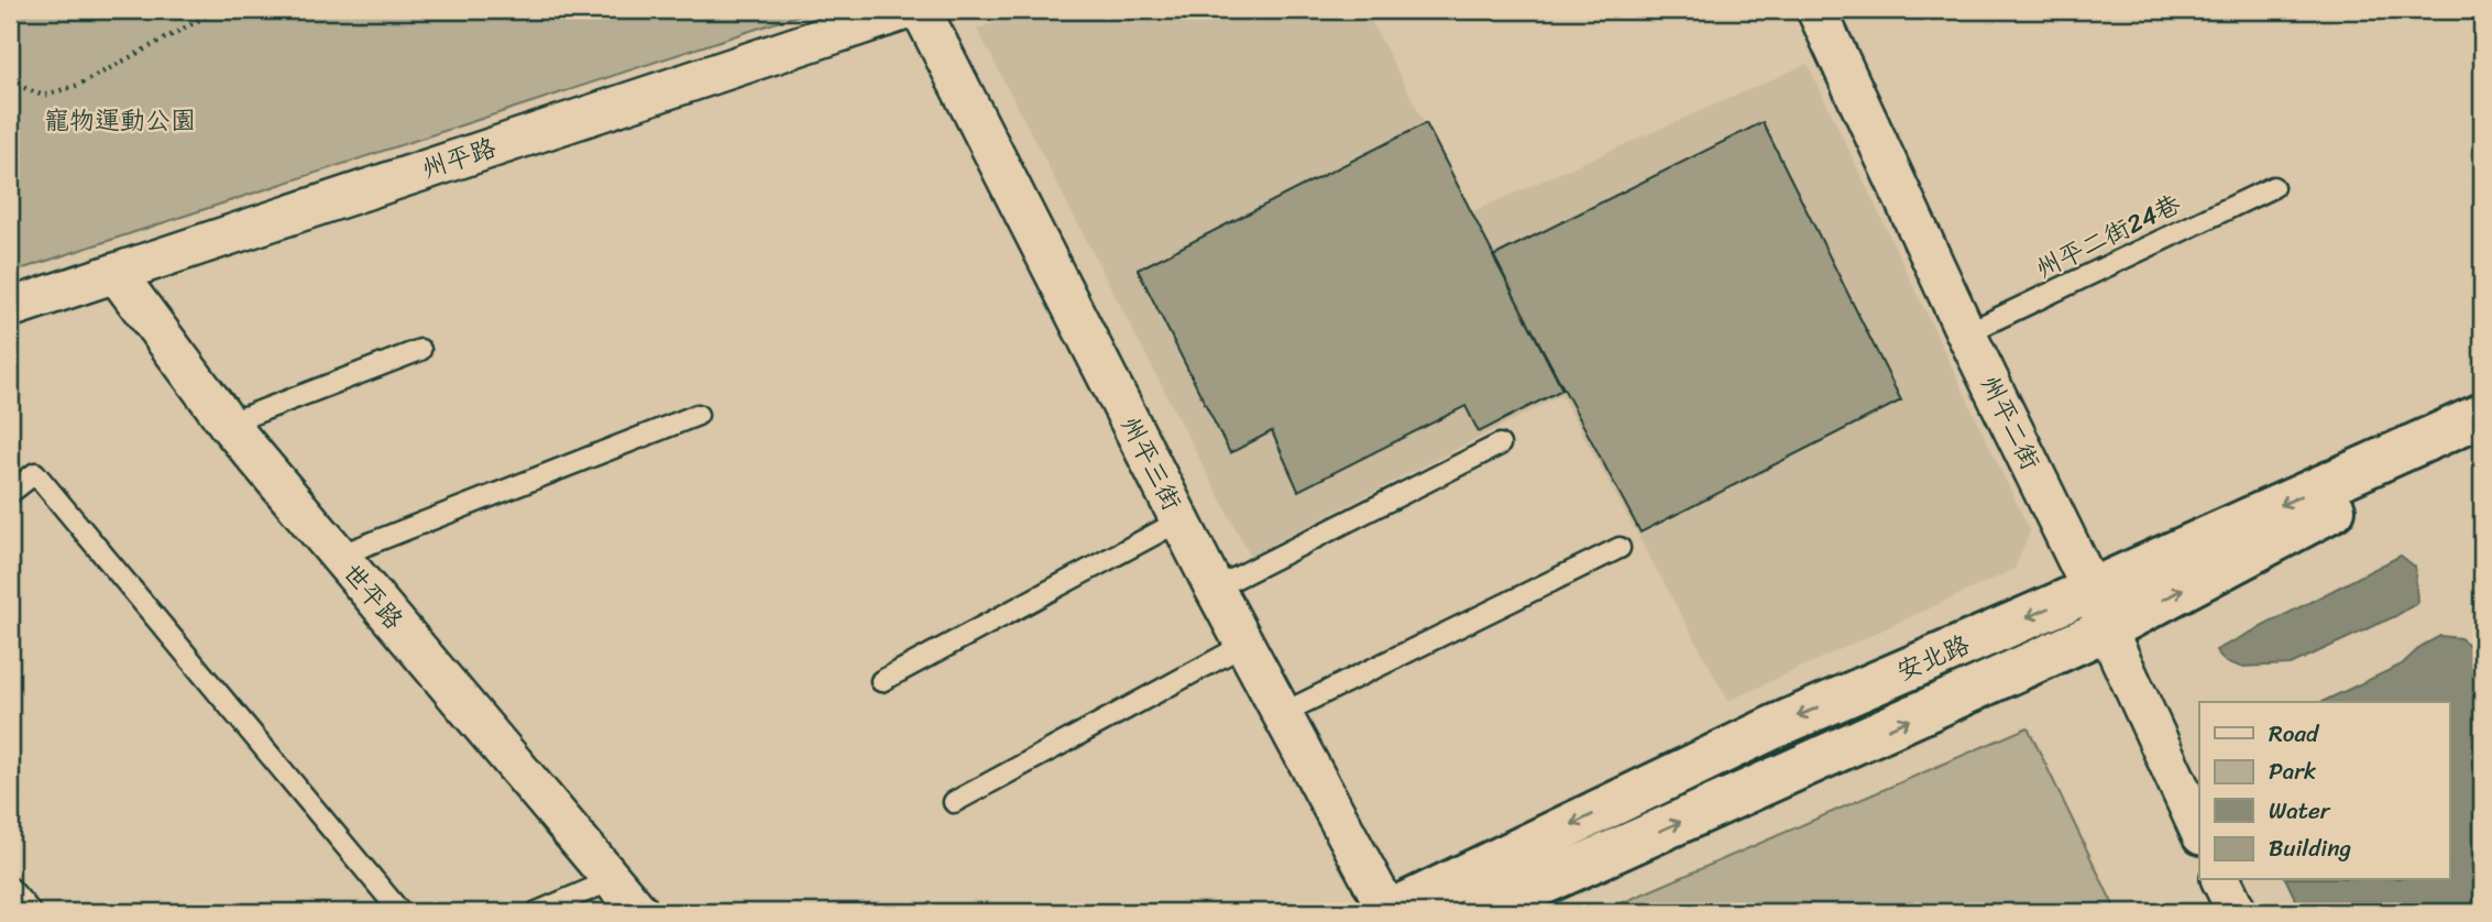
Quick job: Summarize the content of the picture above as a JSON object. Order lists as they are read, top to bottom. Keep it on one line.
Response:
{"streets":{"street":["州平路","州平二街","州平三街","世平路","安北路"],"lane":["州平二街24巷"]},"crossings":[["州平路","世平路"],["州平二街24巷","州平二街"],["州平二街","安北路"],["州平三街","安北路"]],"parks":["寵物運動公園"],"legend":["Road","Park","Water","Building"]}
